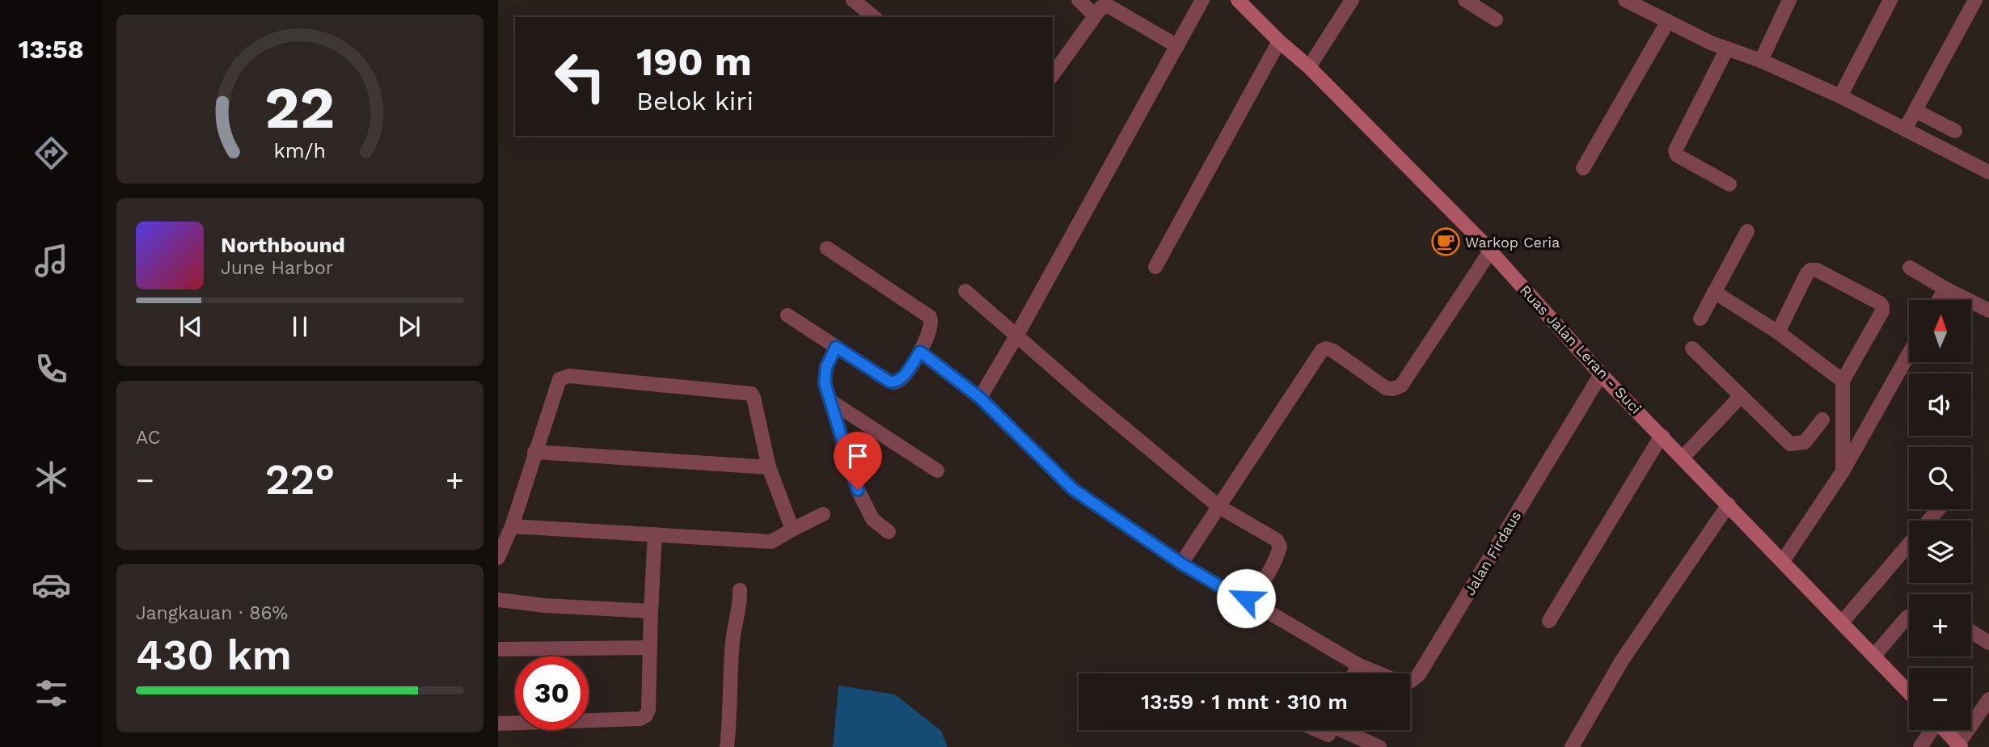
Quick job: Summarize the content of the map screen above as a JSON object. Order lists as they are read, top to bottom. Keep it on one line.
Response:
{"streets":{"main road":["Ruas Jalan Leran - Suci"],"street":["Jalan Firdaus"]},"crossings":[["Ruas Jalan Leran - Suci","Jalan Firdaus"]],"places":{"cafe":["Warkop Ceria"]},"north":"top","page":{"tabs":"13:58","turn":["190 m","Belok kiri"],"song":["Northbound","June Harbor"],"map_buttons":["+","−"],"tile":["AC",["Jangkauan · 86%","430 km"]],"heat":["−","22°","+"],"limit":"30","trip":"13:59 · 1 mnt · 310 m","gauge":["22","km/h"]}}
